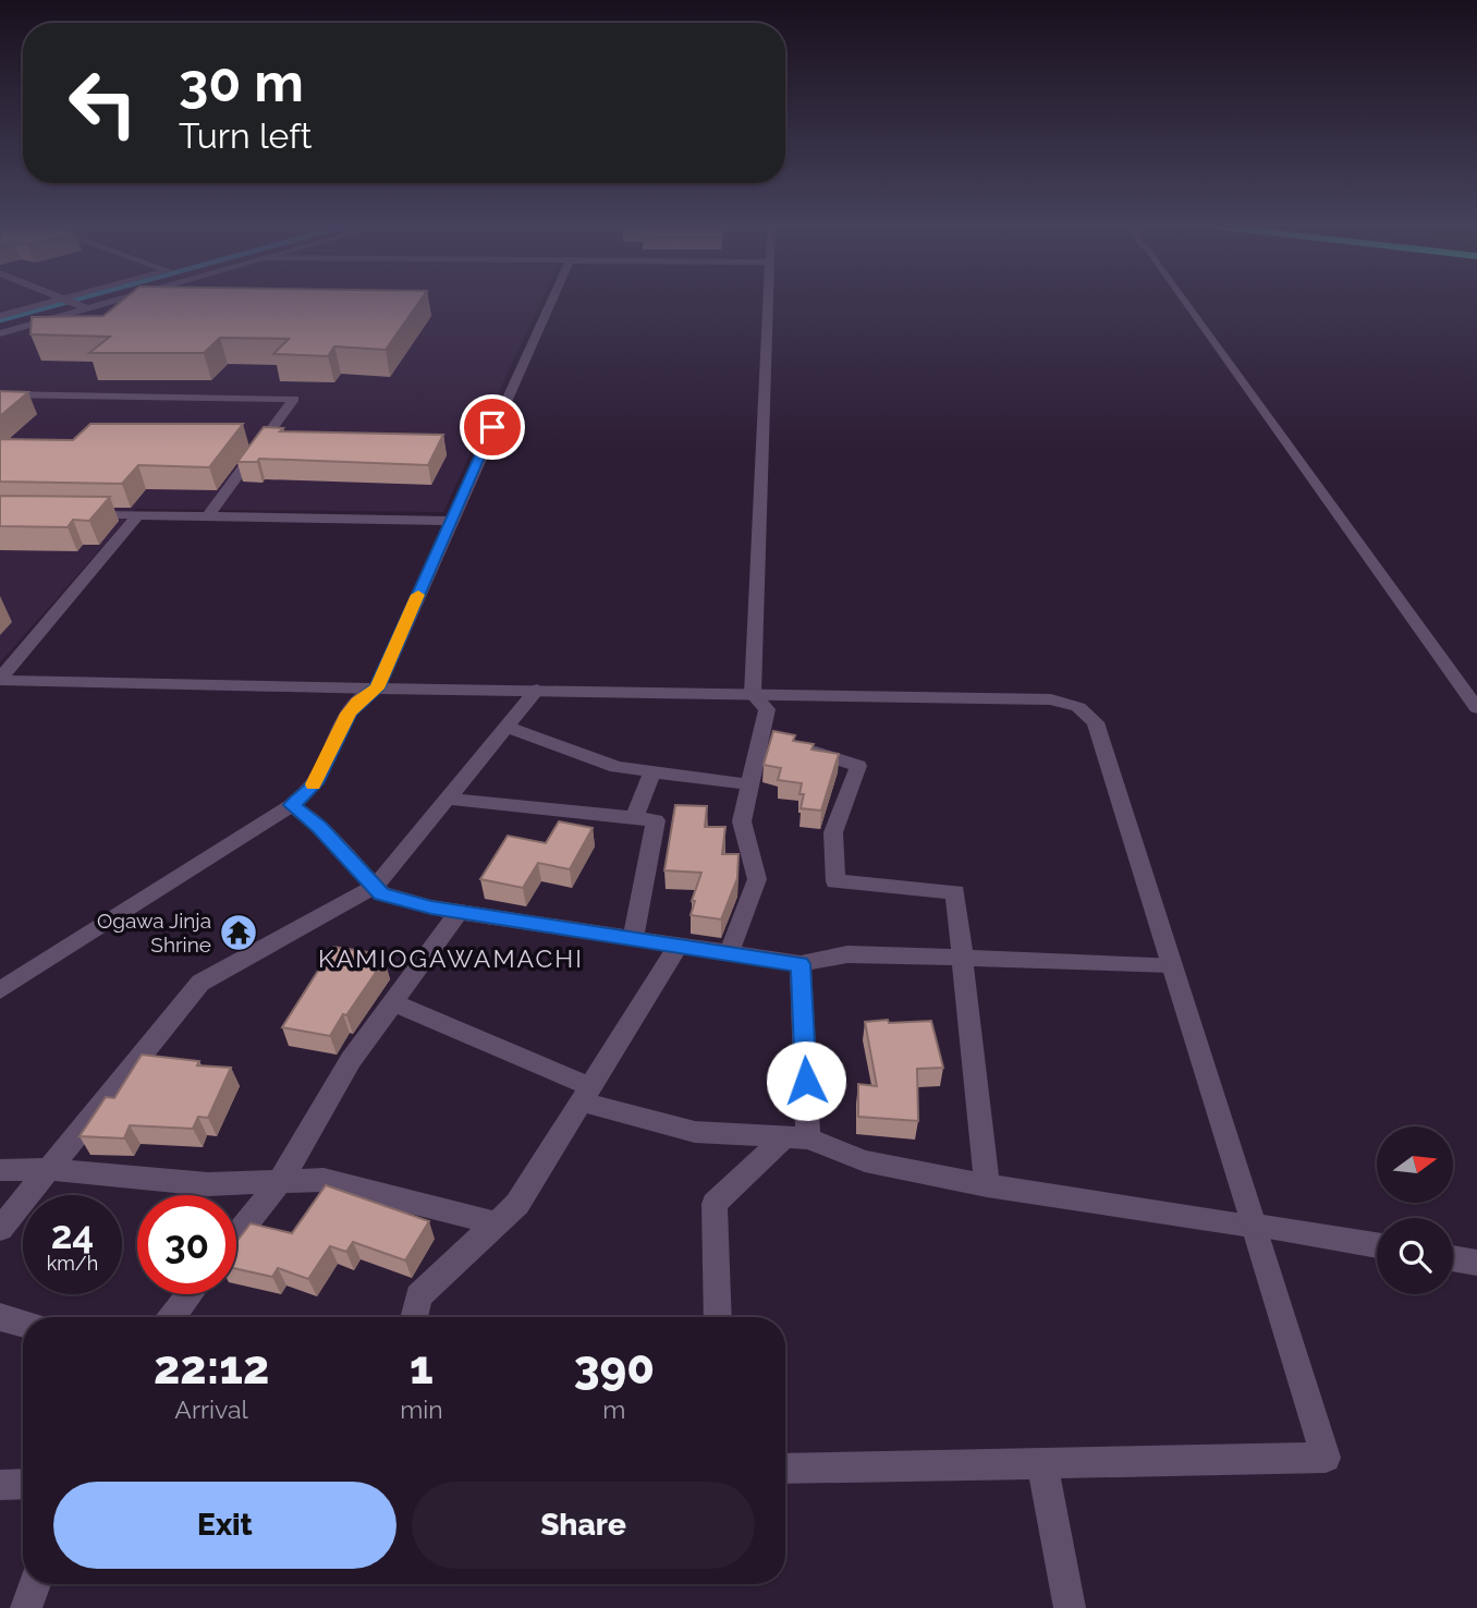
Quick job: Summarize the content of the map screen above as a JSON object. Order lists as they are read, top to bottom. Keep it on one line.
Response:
{"districts":["KAMIOGAWAMACHI"],"places":{"temple":["Ogawa Jinja Shrine"]},"north":"right","page":{"turn":["30 m","Turn left"],"speed":"24 km/h","limit":"30","eta":["22:12","Arrival","1","min","390","m"],"buttons":["Exit","Share"]}}
